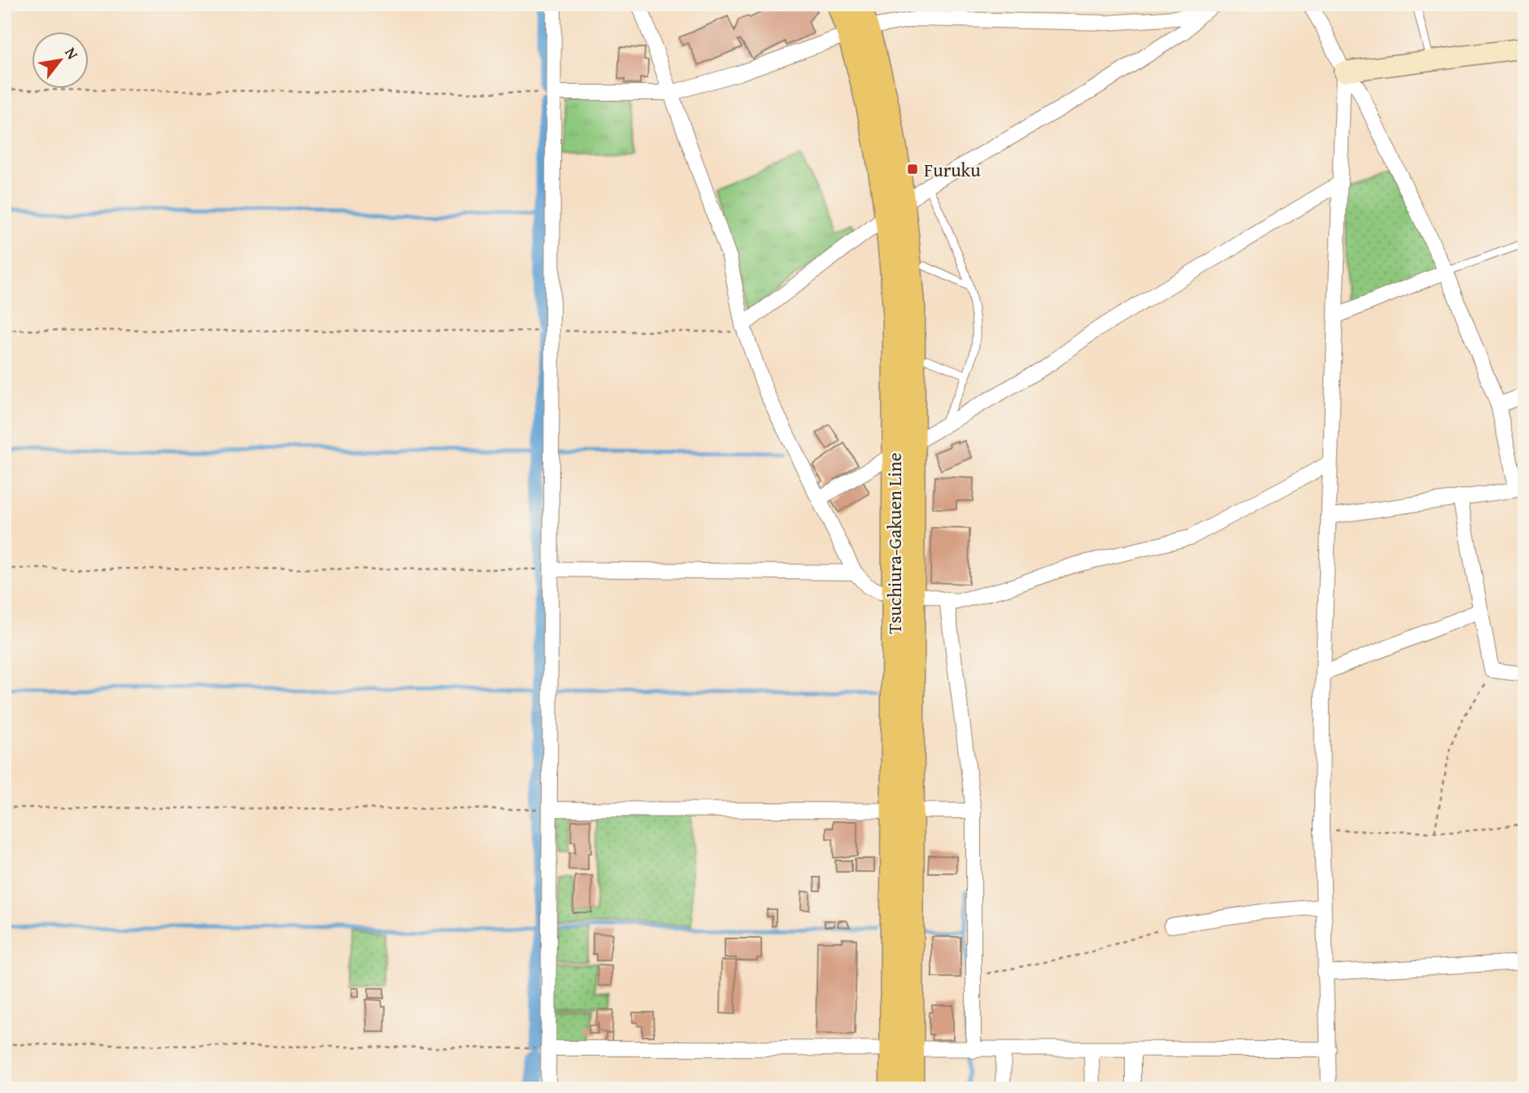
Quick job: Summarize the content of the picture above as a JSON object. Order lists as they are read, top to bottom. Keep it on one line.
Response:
{"streets":{"main road":["Tsuchiura-Gakuen Line"]},"places":{"transit":["Furuku"]},"north":"top right"}
